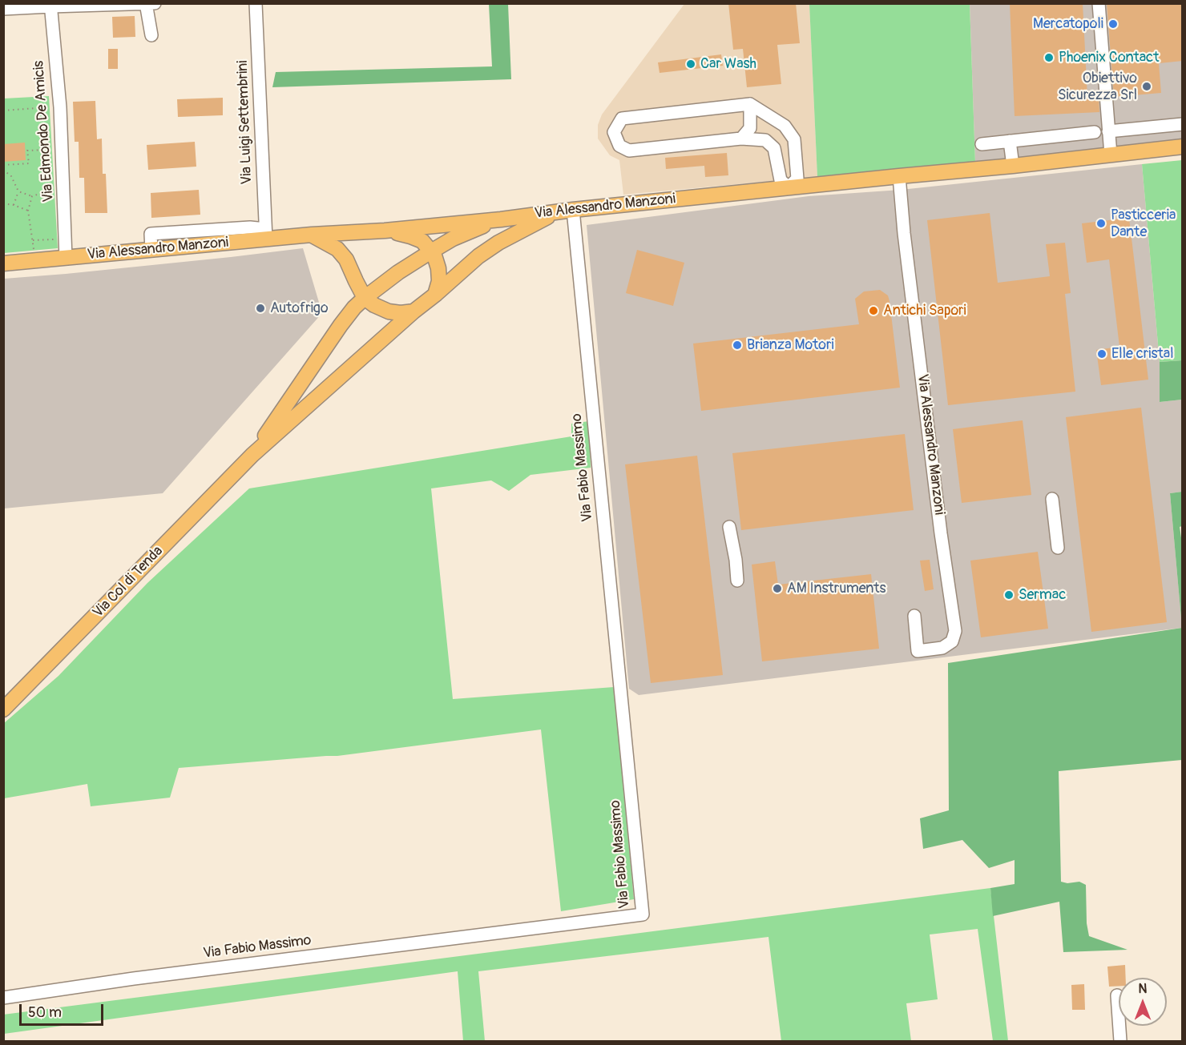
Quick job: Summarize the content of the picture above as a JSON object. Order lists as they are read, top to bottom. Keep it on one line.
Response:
{"streets":{"main road":["Via Alessandro Manzoni","Via Col di Tenda"],"street":["Via Luigi Settembrini","Via Edmondo De Amicis","Via Fabio Massimo"]},"crossings":[["Via Luigi Settembrini","Via Alessandro Manzoni"],["Via Edmondo De Amicis","Via Alessandro Manzoni"],["Via Alessandro Manzoni","Via Fabio Massimo"],["Via Alessandro Manzoni","Via Col di Tenda"],["Via Fabio Massimo","Via Col di Tenda"]],"places":["Mercatopoli","Phoenix Contact","Car Wash","Obiettivo Sicurezza Srl","Pasticceria Dante","Autofrigo","Antichi Sapori","Brianza Motori","Elle cristal","AM Instruments","Sermac"],"scale_bar":"50 m","north":"top"}
